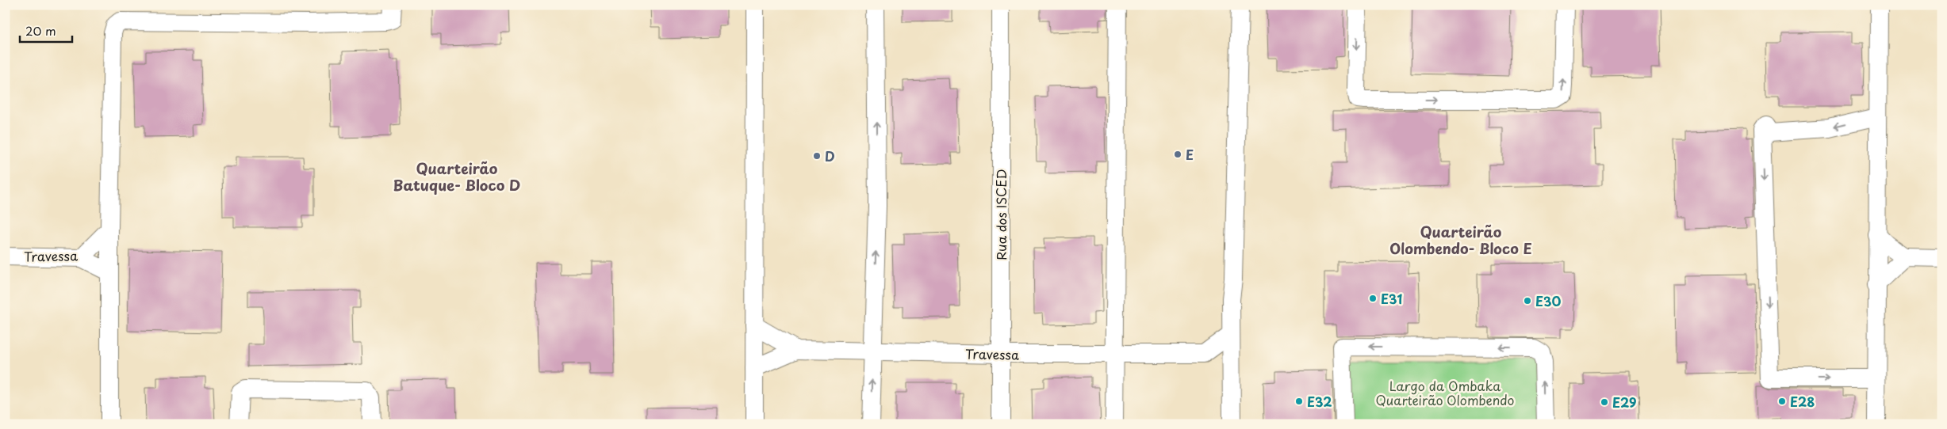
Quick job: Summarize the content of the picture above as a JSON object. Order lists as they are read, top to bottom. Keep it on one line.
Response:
{"streets":{"street":["Rua dos ISCED","Travessa"]},"crossings":[["Rua dos ISCED","Travessa"]],"districts":["Quarteirão Batuque- Bloco D","Quarteirão Olombendo- Bloco E"],"parks":["Largo da Ombaka Quarteirão Olombendo"],"places":["E","D","E31","E30","E32","E28","E29"],"scale_bar":"20 m"}
